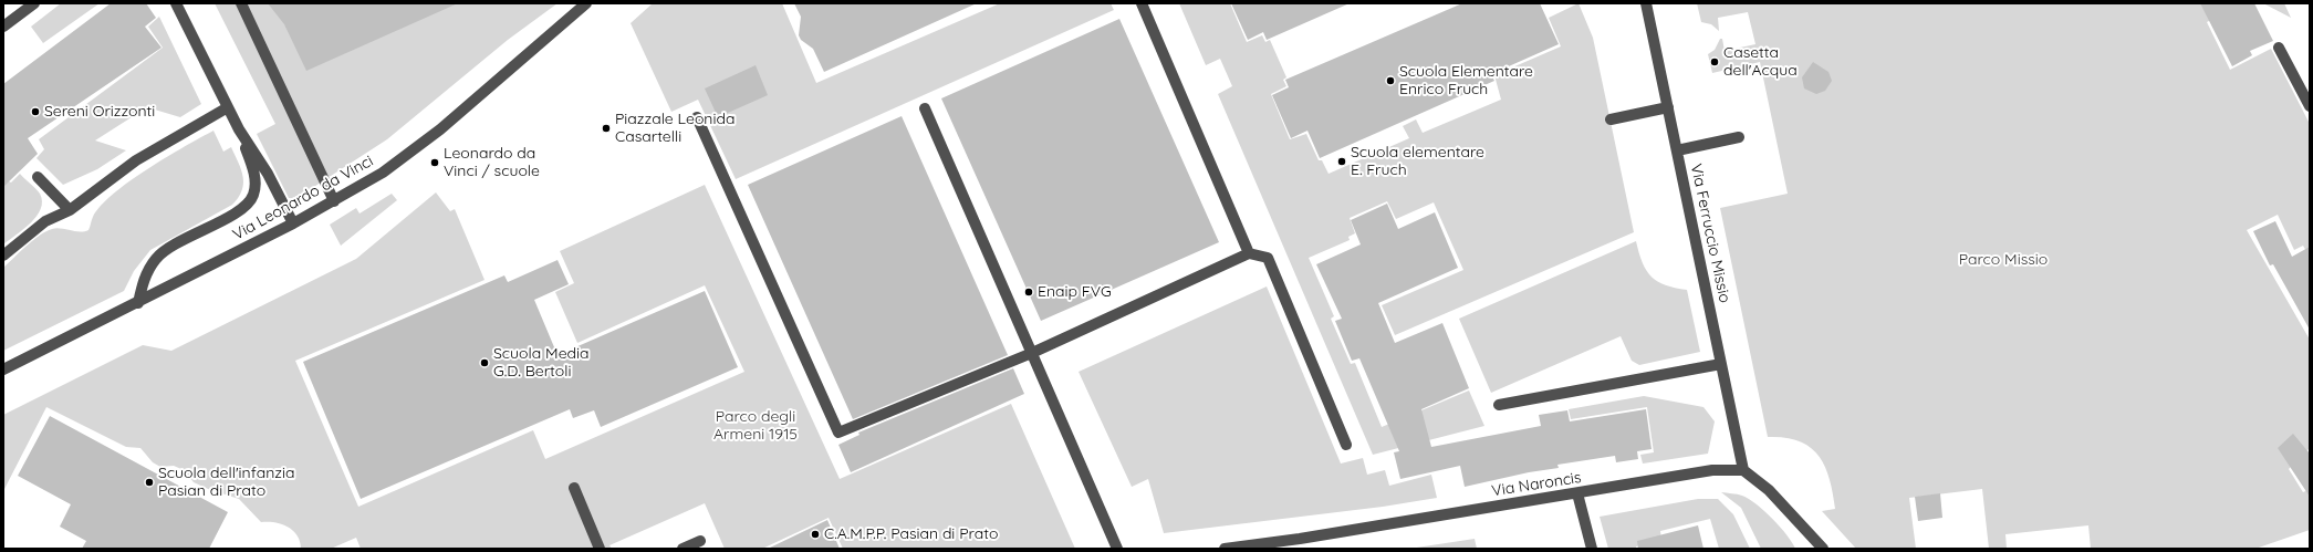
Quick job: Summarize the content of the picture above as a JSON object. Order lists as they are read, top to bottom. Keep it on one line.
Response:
{"streets":{"street":["Via Leonardo da Vinci","Via Ferruccio Missio","Via Naroncis"]},"crossings":[["Via Ferruccio Missio","Via Naroncis"]],"parks":["Parco Missio","Parco degli Armeni 1915"],"places":["Casetta dell'Acqua","Scuola Elementare Enrico Fruch","Sereni Orizzonti","Piazzale Leonida Casartelli","Scuola elementare E. Fruch","Leonardo da Vinci / scuole","Enaip FVG","Scuola Media G.D. Bertoli","Scuola dell'infanzia Pasian di Prato","C.A.M.P.P. Pasian di Prato"]}
